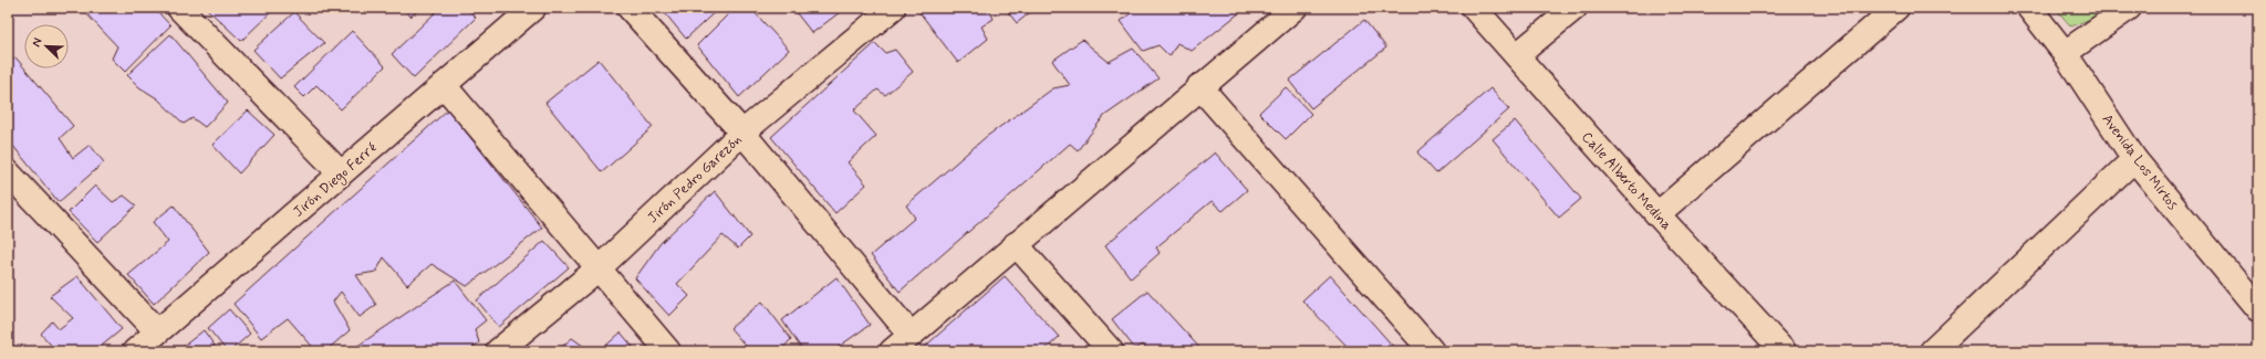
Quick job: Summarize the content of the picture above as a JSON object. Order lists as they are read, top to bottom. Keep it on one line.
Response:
{"streets":{"street":["Avenida Los Mirtos","Jirón Pedro Garezón","Jirón Diego Ferré","Calle Alberto Medina"]},"north":"top left"}
